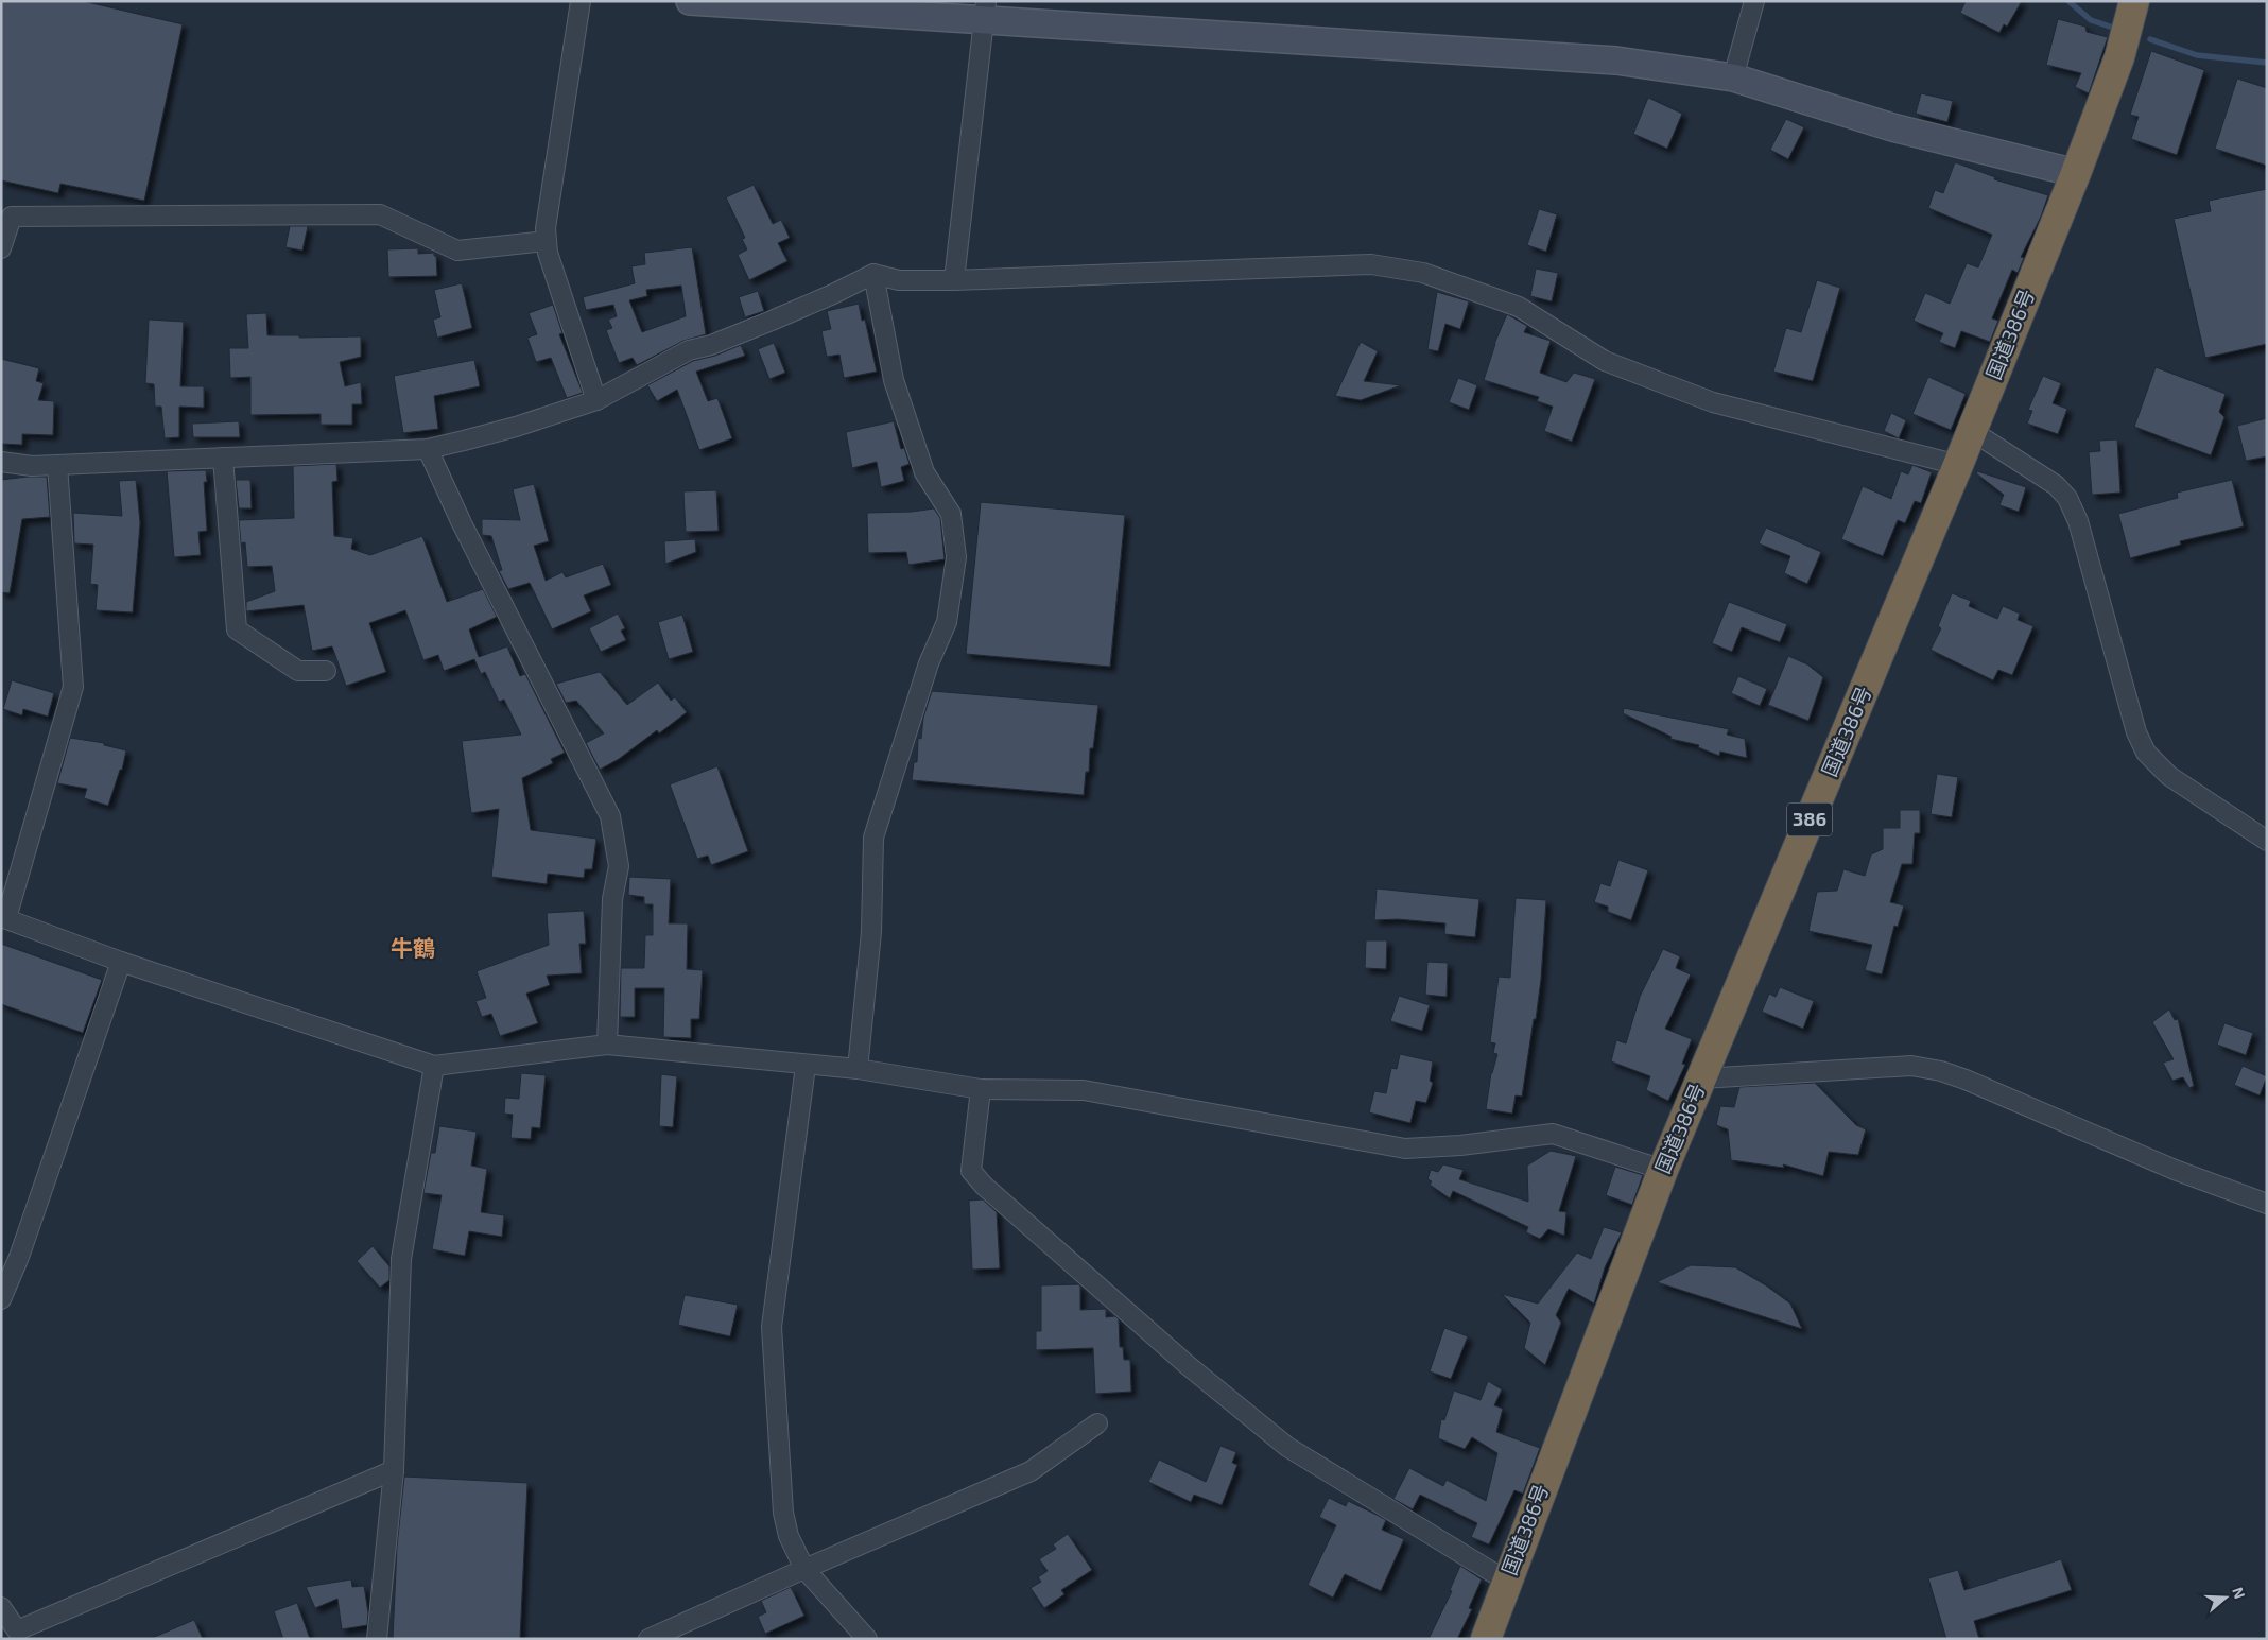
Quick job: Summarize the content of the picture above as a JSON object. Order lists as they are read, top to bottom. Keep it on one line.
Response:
{"streets":{"highway":["国道386号","386"]},"districts":["牛鶴"],"north":"right"}
